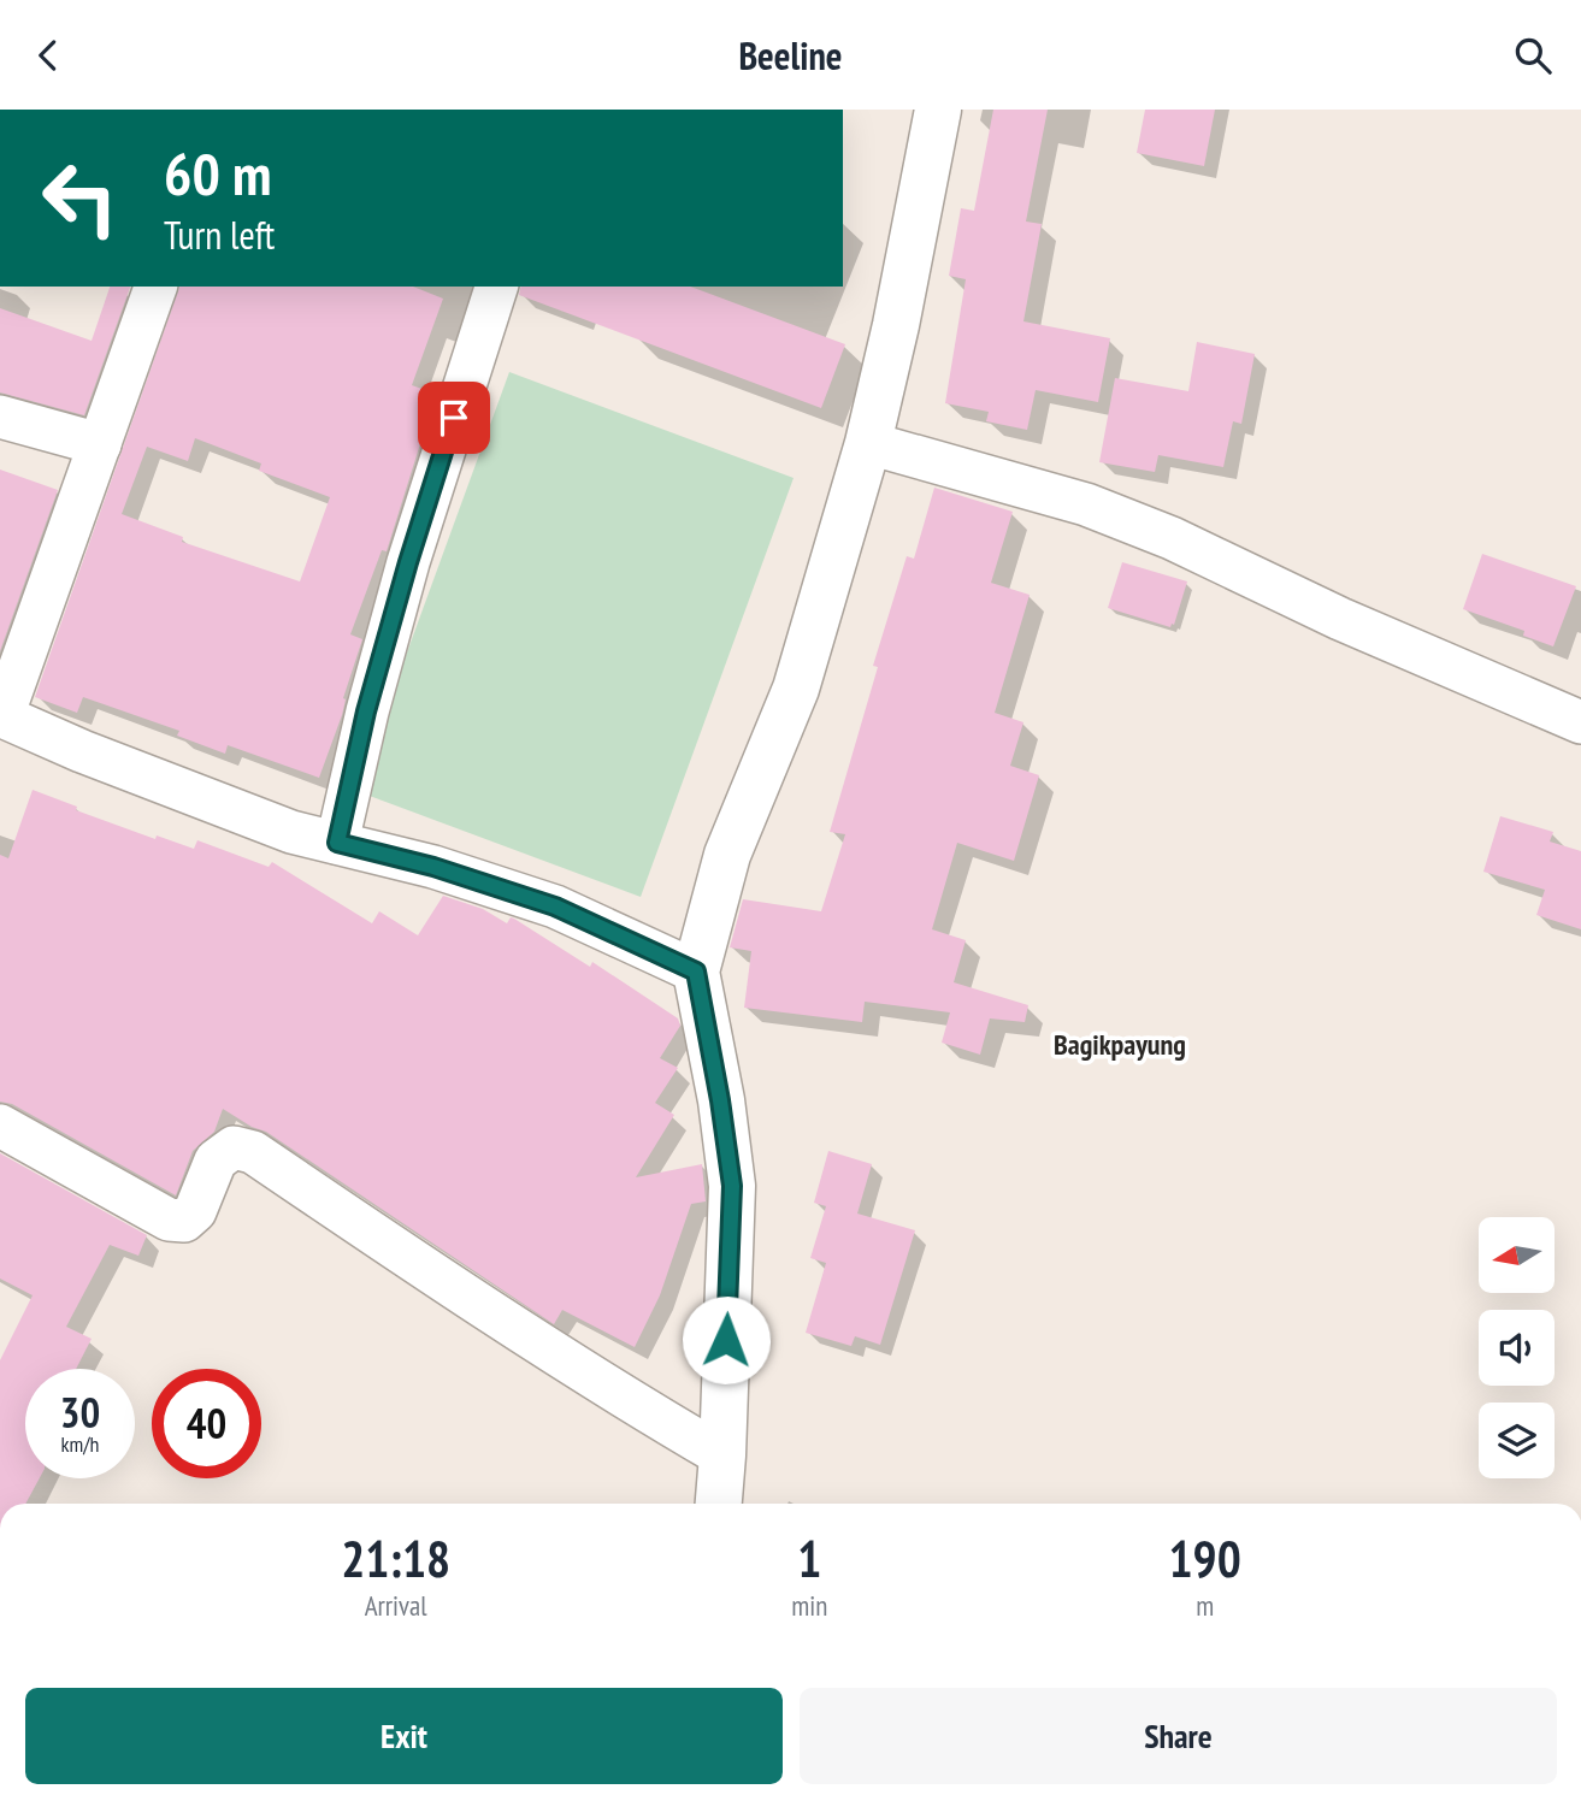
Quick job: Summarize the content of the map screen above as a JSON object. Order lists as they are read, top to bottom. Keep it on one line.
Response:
{"districts":["Bagikpayung"],"north":"left","page":{"header":"Beeline","turn":["60 m","Turn left"],"speed":"30 km/h","limit":"40","eta":["21:18","Arrival","1","min","190","m"],"buttons":["Exit","Share"]}}
